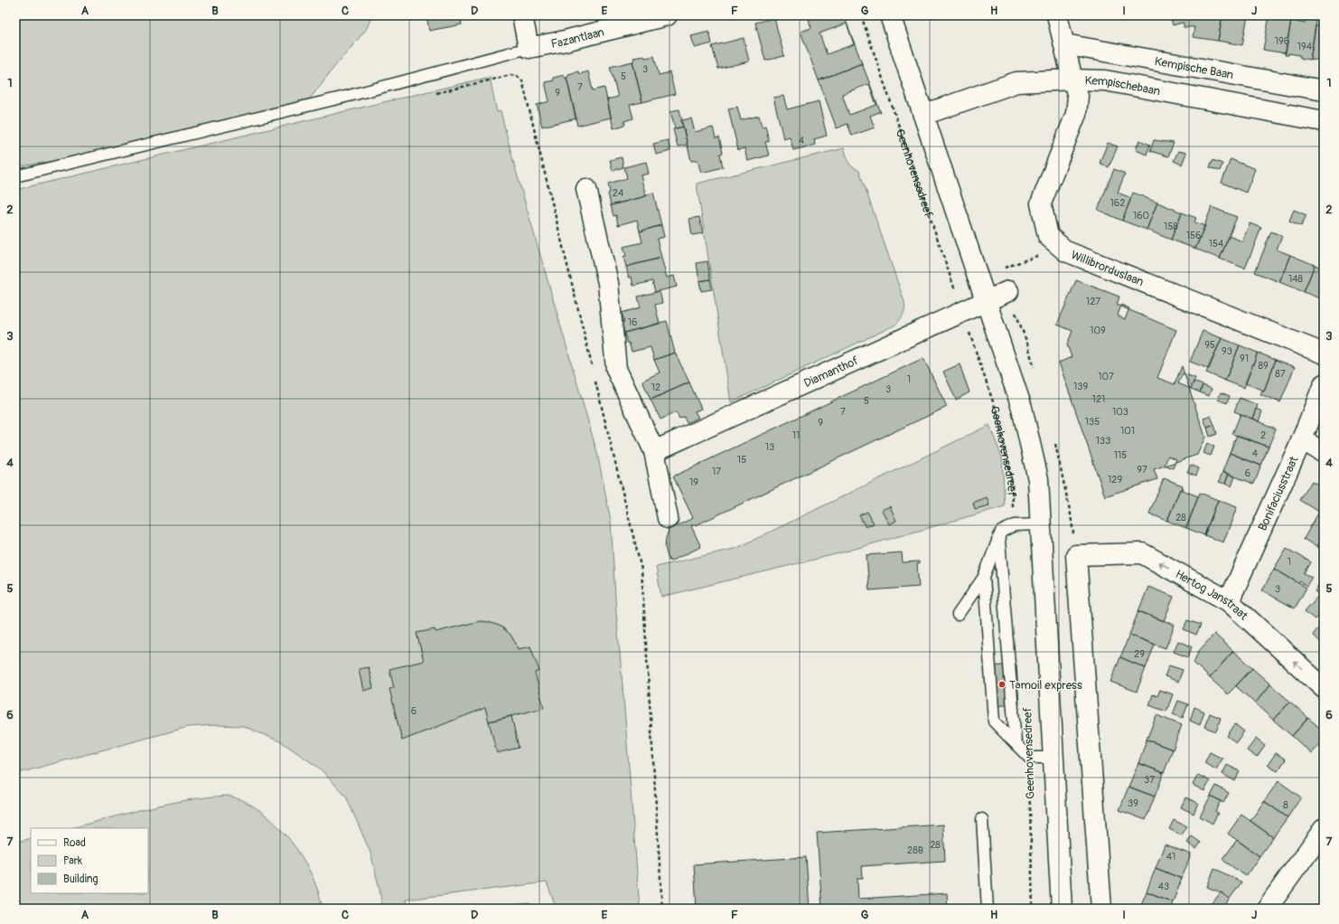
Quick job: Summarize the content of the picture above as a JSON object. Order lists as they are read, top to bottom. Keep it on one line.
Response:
{"streets":{"street":["Fazantlaan","Kempische Baan","Kempischebaan","Geenhovensedreef","Willibrorduslaan","Diamanthof","Bonifaciusstraat","Hertog Janstraat"]},"crossings":[["Kempische Baan","Willibrorduslaan"],["Kempischebaan","Geenhovensedreef"],["Kempischebaan","Willibrorduslaan"],["Geenhovensedreef","Diamanthof"],["Bonifaciusstraat","Hertog Janstraat"]],"places":["Tamoil express"],"house_numbers":["196","194","3","5","7","9","4","24","162","160","158","156","154","148","127","16","109","95","93","91","89","87","107","1","139","12","3","121","5","7","103","135","9","101","11","2","133","13","4","115","15","97","17","6","129","19","28","1","3","29","6","37","39","8","28","28B","41","43"],"legend":["Road","Park","Building"],"grid":{"columns":["A","B","C","D","E","F","G","H","I","J"],"rows":["1","2","3","4","5","6","7"]}}
